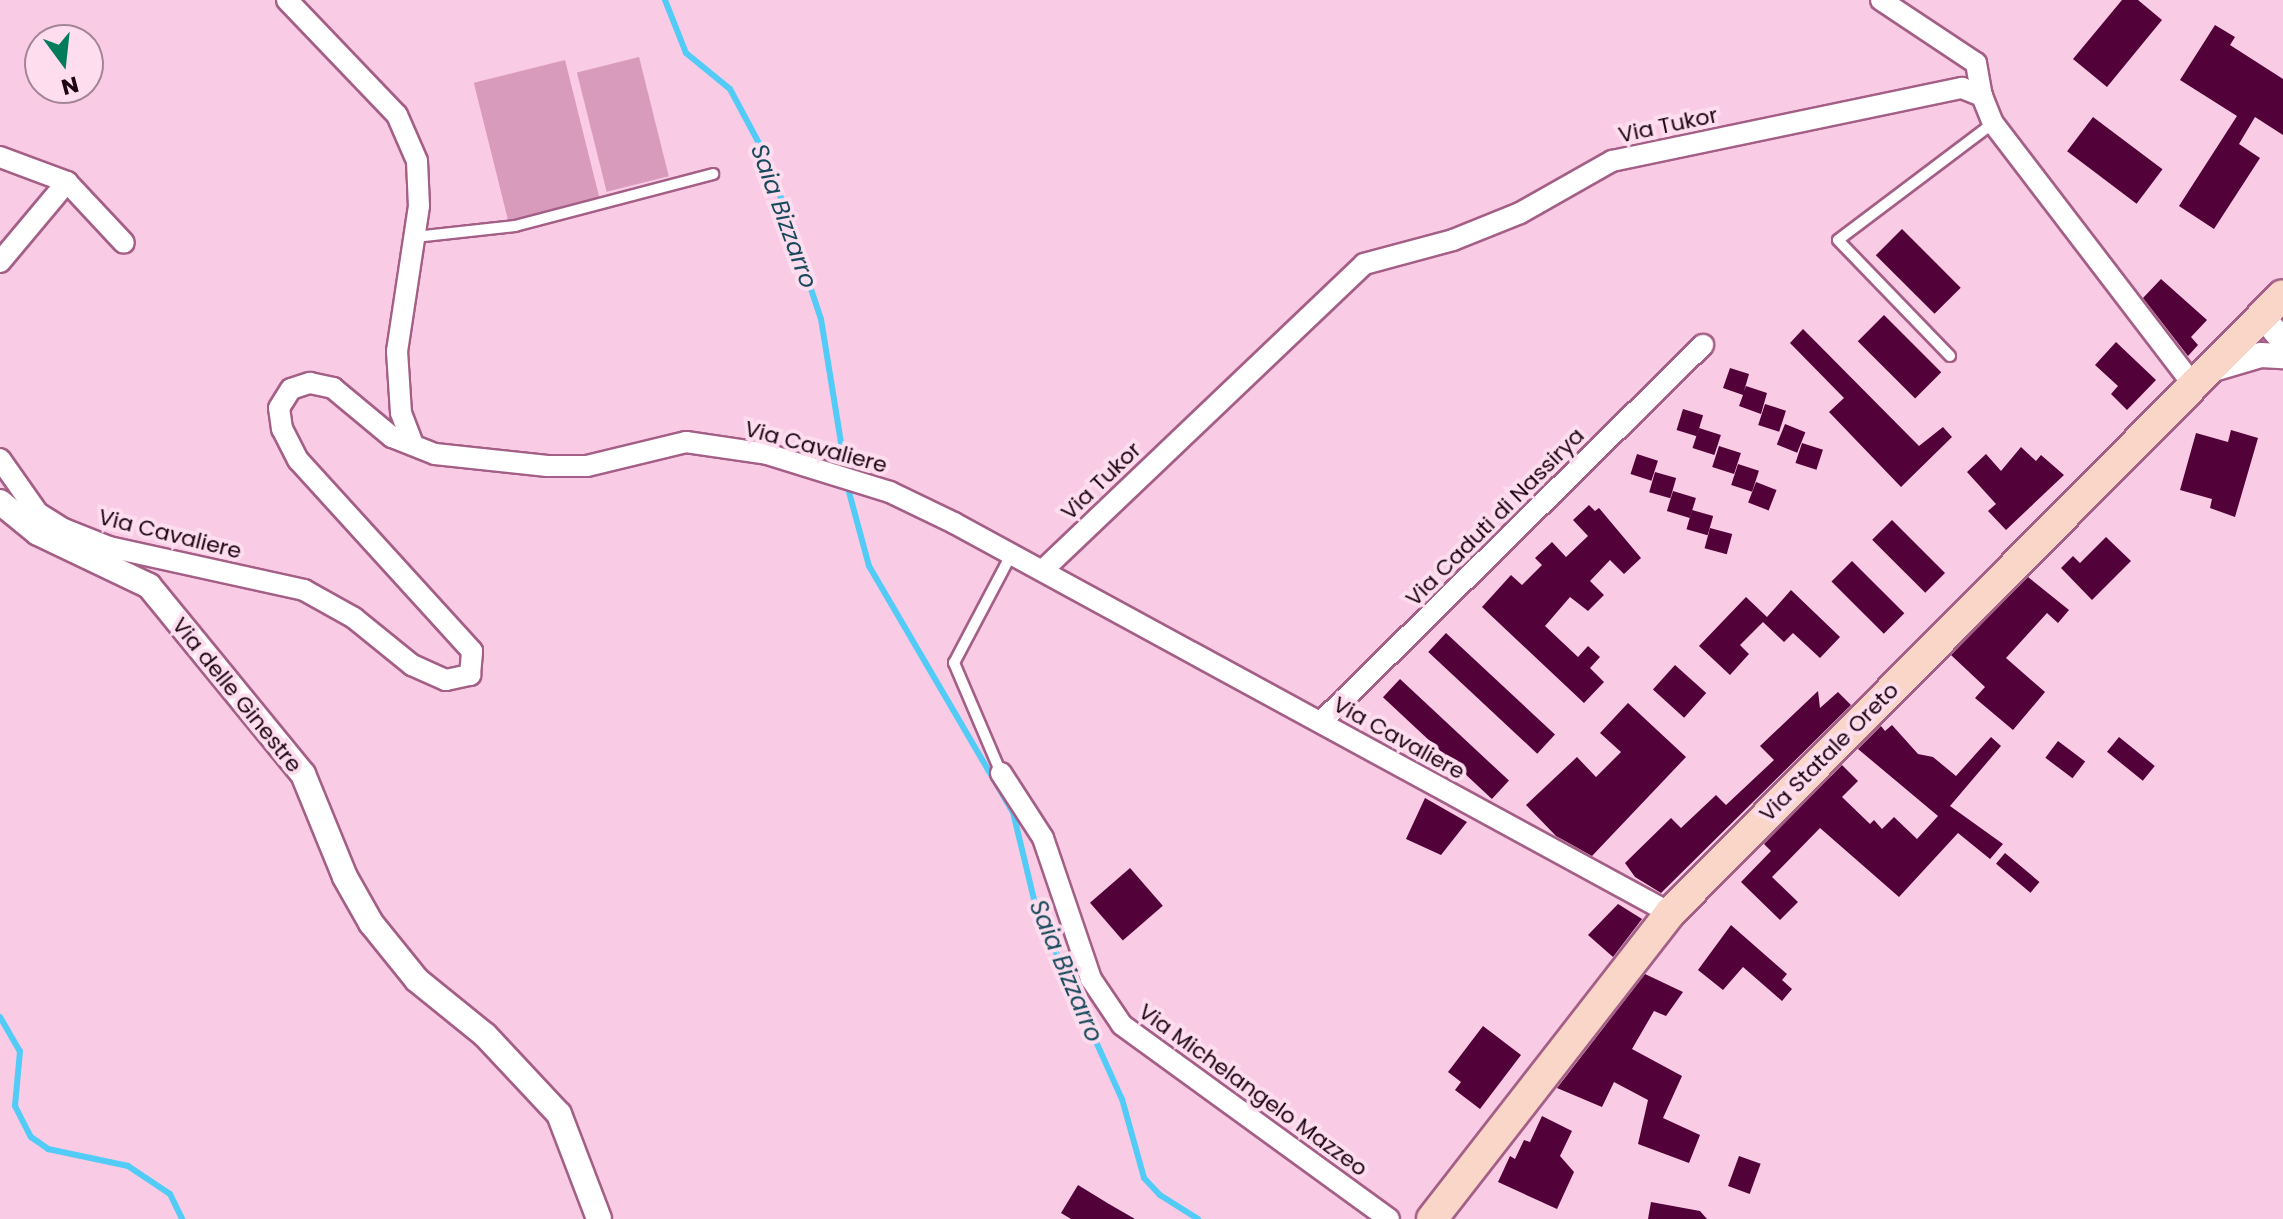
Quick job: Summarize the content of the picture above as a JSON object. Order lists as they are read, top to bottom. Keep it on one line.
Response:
{"streets":{"main road":["Via Statale Oreto"],"street":["Via Tukor","Via Cavaliere","Via Caduti di Nassirya","Via delle Ginestre","Via Michelangelo Mazzeo"]},"crossings":[["Via Tukor","Via Cavaliere"],["Via Cavaliere","Via Caduti di Nassirya"],["Via Cavaliere","Via Statale Oreto"]],"water":["Saia Bizzarro"],"north":"bottom"}
